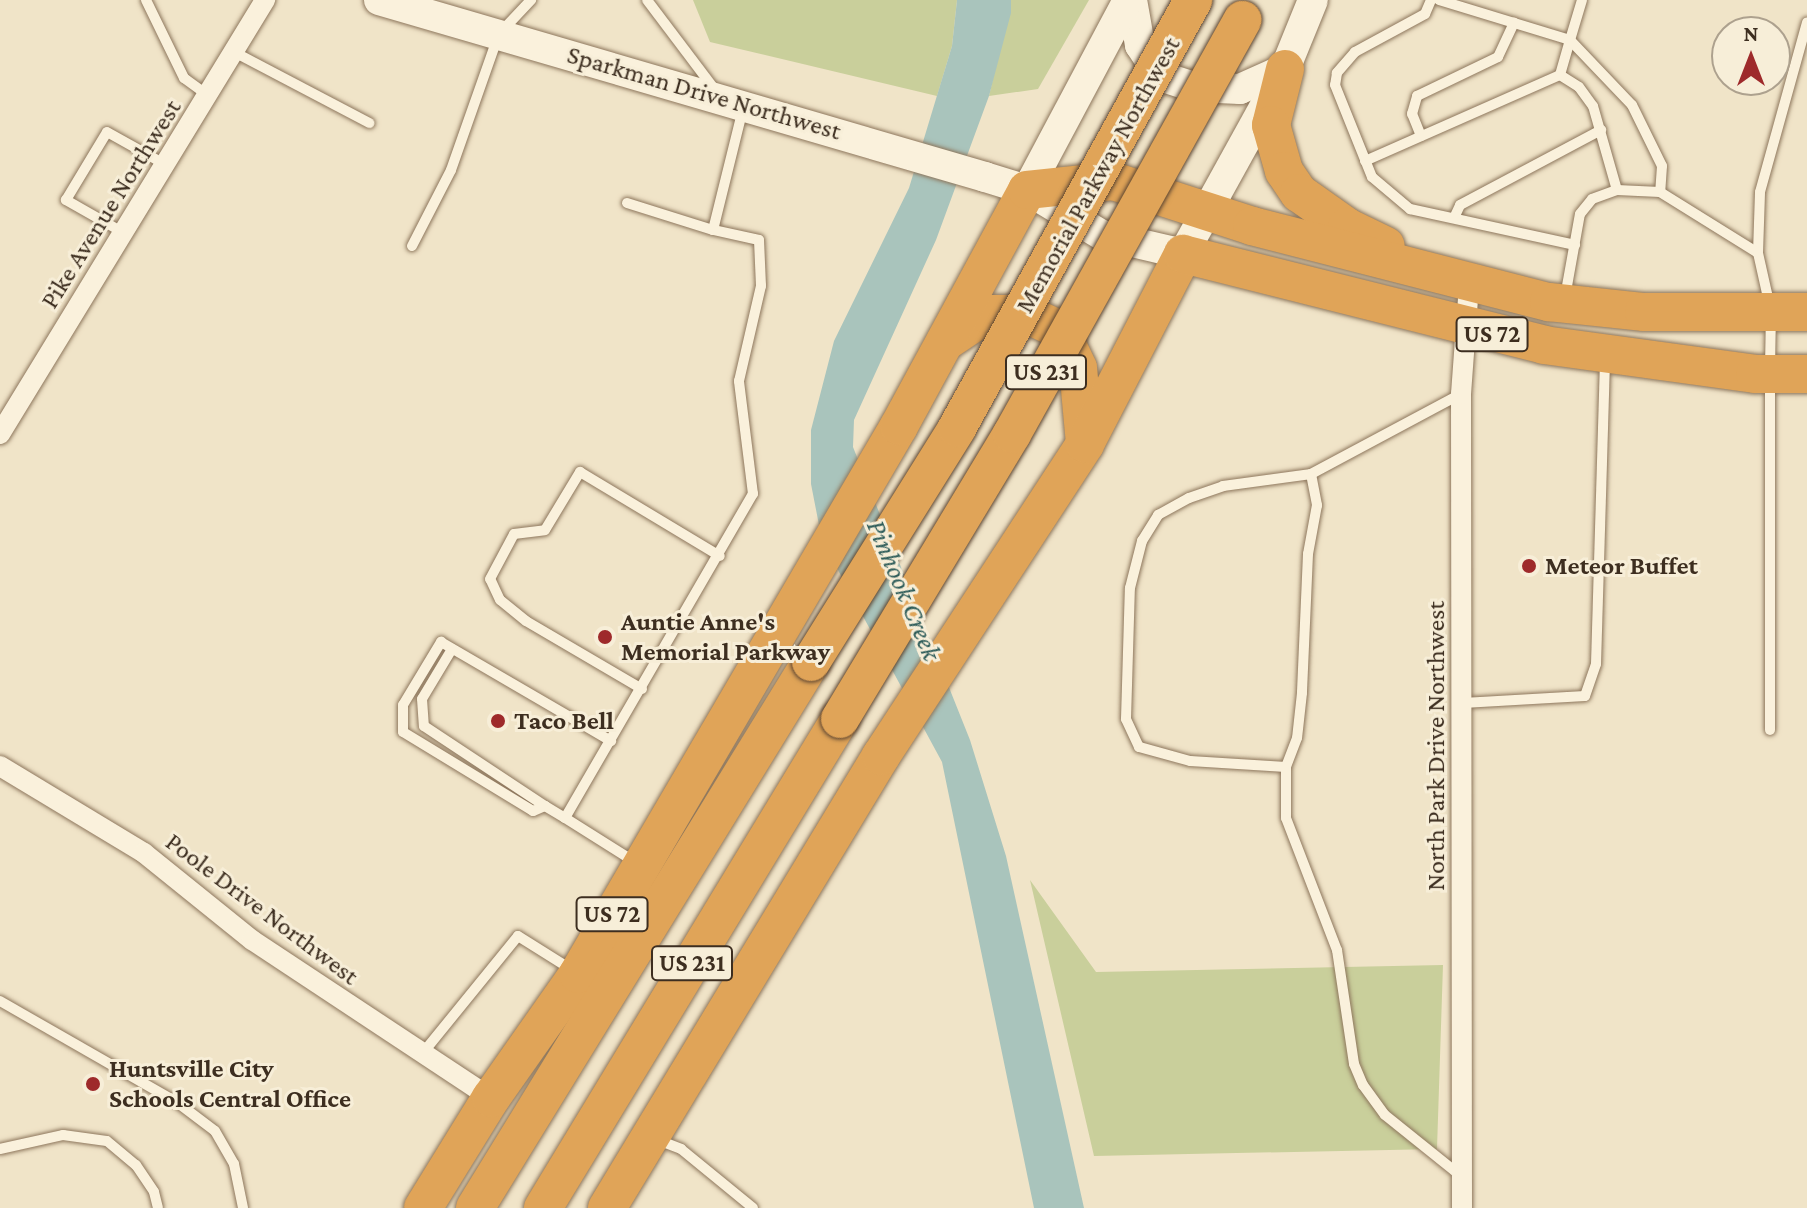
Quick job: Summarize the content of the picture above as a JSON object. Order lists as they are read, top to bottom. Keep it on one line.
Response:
{"streets":{"highway":["Sparkman Drive Northwest","Memorial Parkway Northwest","US 72","US 231"],"street":["Pike Avenue Northwest","North Park Drive Northwest","Poole Drive Northwest"]},"crossings":[["Sparkman Drive Northwest","US 72"],["US 72","North Park Drive Northwest"],["US 72","Poole Drive Northwest"]],"water":["Pinhook Creek"],"places":["Meteor Buffet","Auntie Anne's Memorial Parkway","Taco Bell","Huntsville City Schools Central Office"],"north":"top"}
